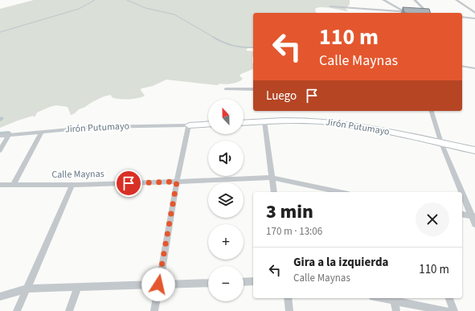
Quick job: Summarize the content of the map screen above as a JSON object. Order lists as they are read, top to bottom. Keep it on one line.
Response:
{"streets":{"street":["Jirón Putumayo","Calle Maynas"]},"north":"top","page":{"turn":["110 m","Calle Maynas"],"then":"Luego","map_buttons":["+","−"],"heading":["3 min","170 m · 13:06"],"list":[{"name":"Gira a la izquierda","note":"Calle Maynas","value":"110 m"}]}}
